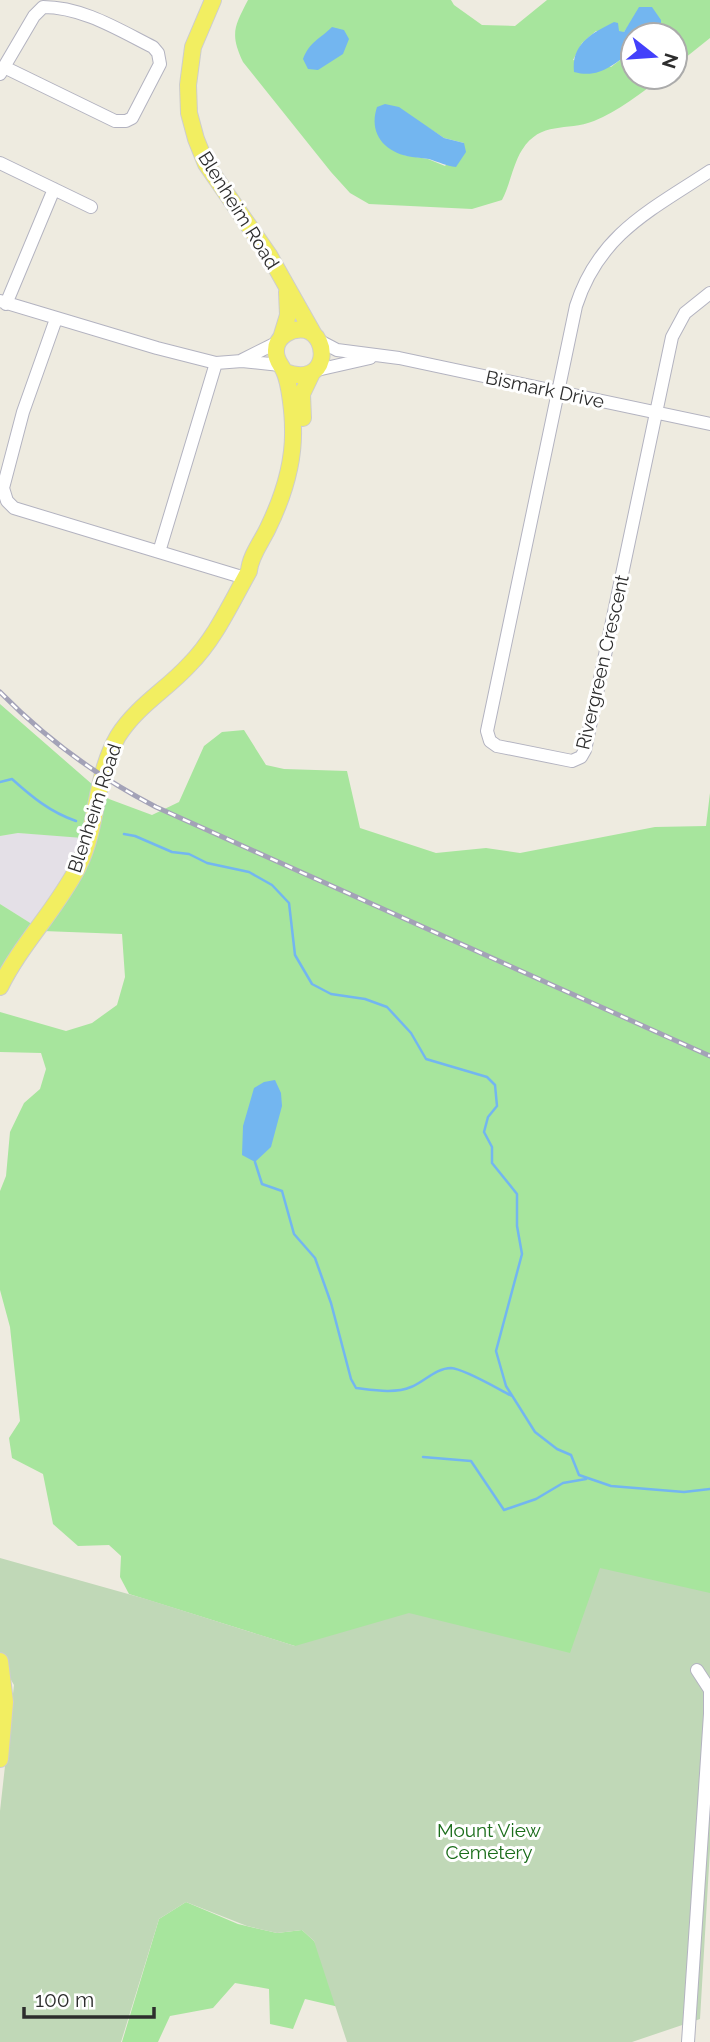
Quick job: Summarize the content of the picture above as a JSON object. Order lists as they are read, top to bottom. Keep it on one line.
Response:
{"streets":{"main road":["Blenheim Road"],"street":["Bismark Drive","Rivergreen Crescent"]},"crossings":[["Blenheim Road","Bismark Drive"],["Bismark Drive","Rivergreen Crescent"]],"parks":["Mount View Cemetery"],"scale_bar":"100 m","north":"right"}
